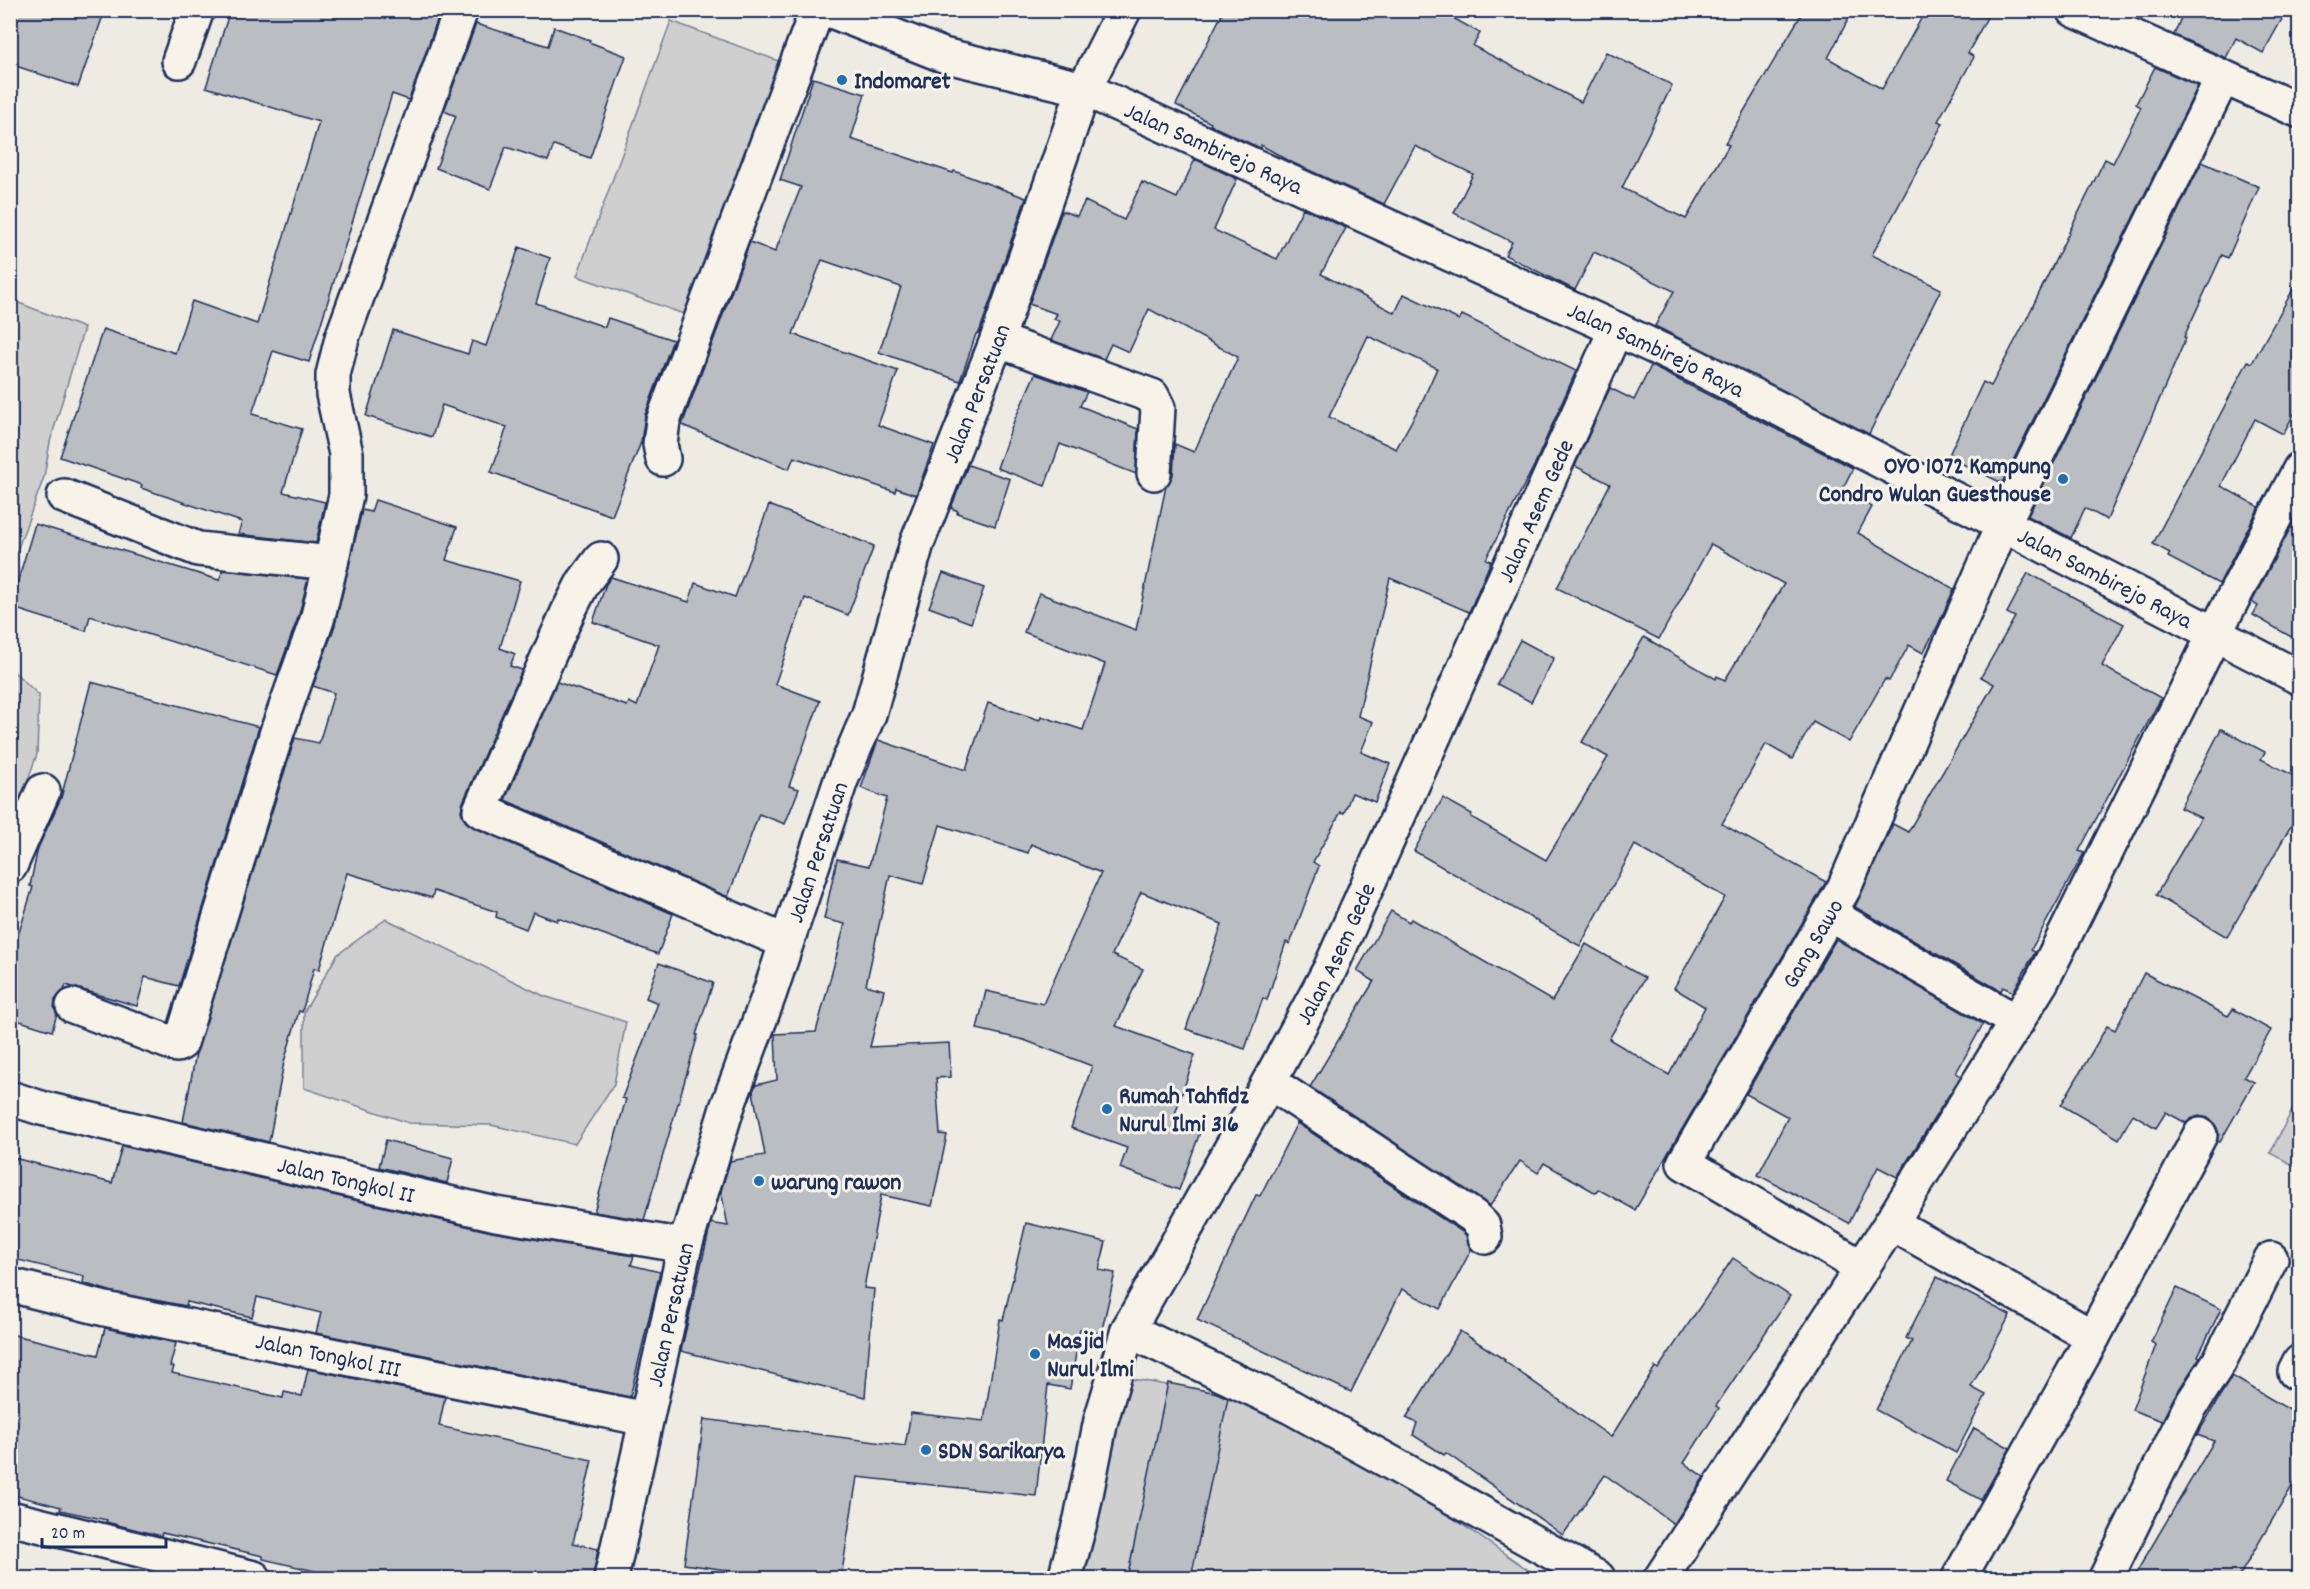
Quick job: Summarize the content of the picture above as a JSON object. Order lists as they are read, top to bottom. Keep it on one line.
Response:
{"streets":{"street":["Jalan Sambirejo Raya","Jalan Persatuan","Jalan Asem Gede","Gang Sawo","Jalan Tongkol II","Jalan Tongkol III"]},"crossings":[["Jalan Sambirejo Raya","Jalan Persatuan"],["Jalan Sambirejo Raya","Jalan Asem Gede"],["Jalan Sambirejo Raya","Gang Sawo"],["Jalan Persatuan","Jalan Tongkol II"],["Jalan Persatuan","Jalan Tongkol III"]],"places":["Indomaret","OYO 1072 Kampung Condro Wulan Guesthouse","Rumah Tahfidz Nurul Ilmi 316","warung rawon","Masjid Nurul Ilmi","SDN Sarikarya"],"scale_bar":"20 m"}
